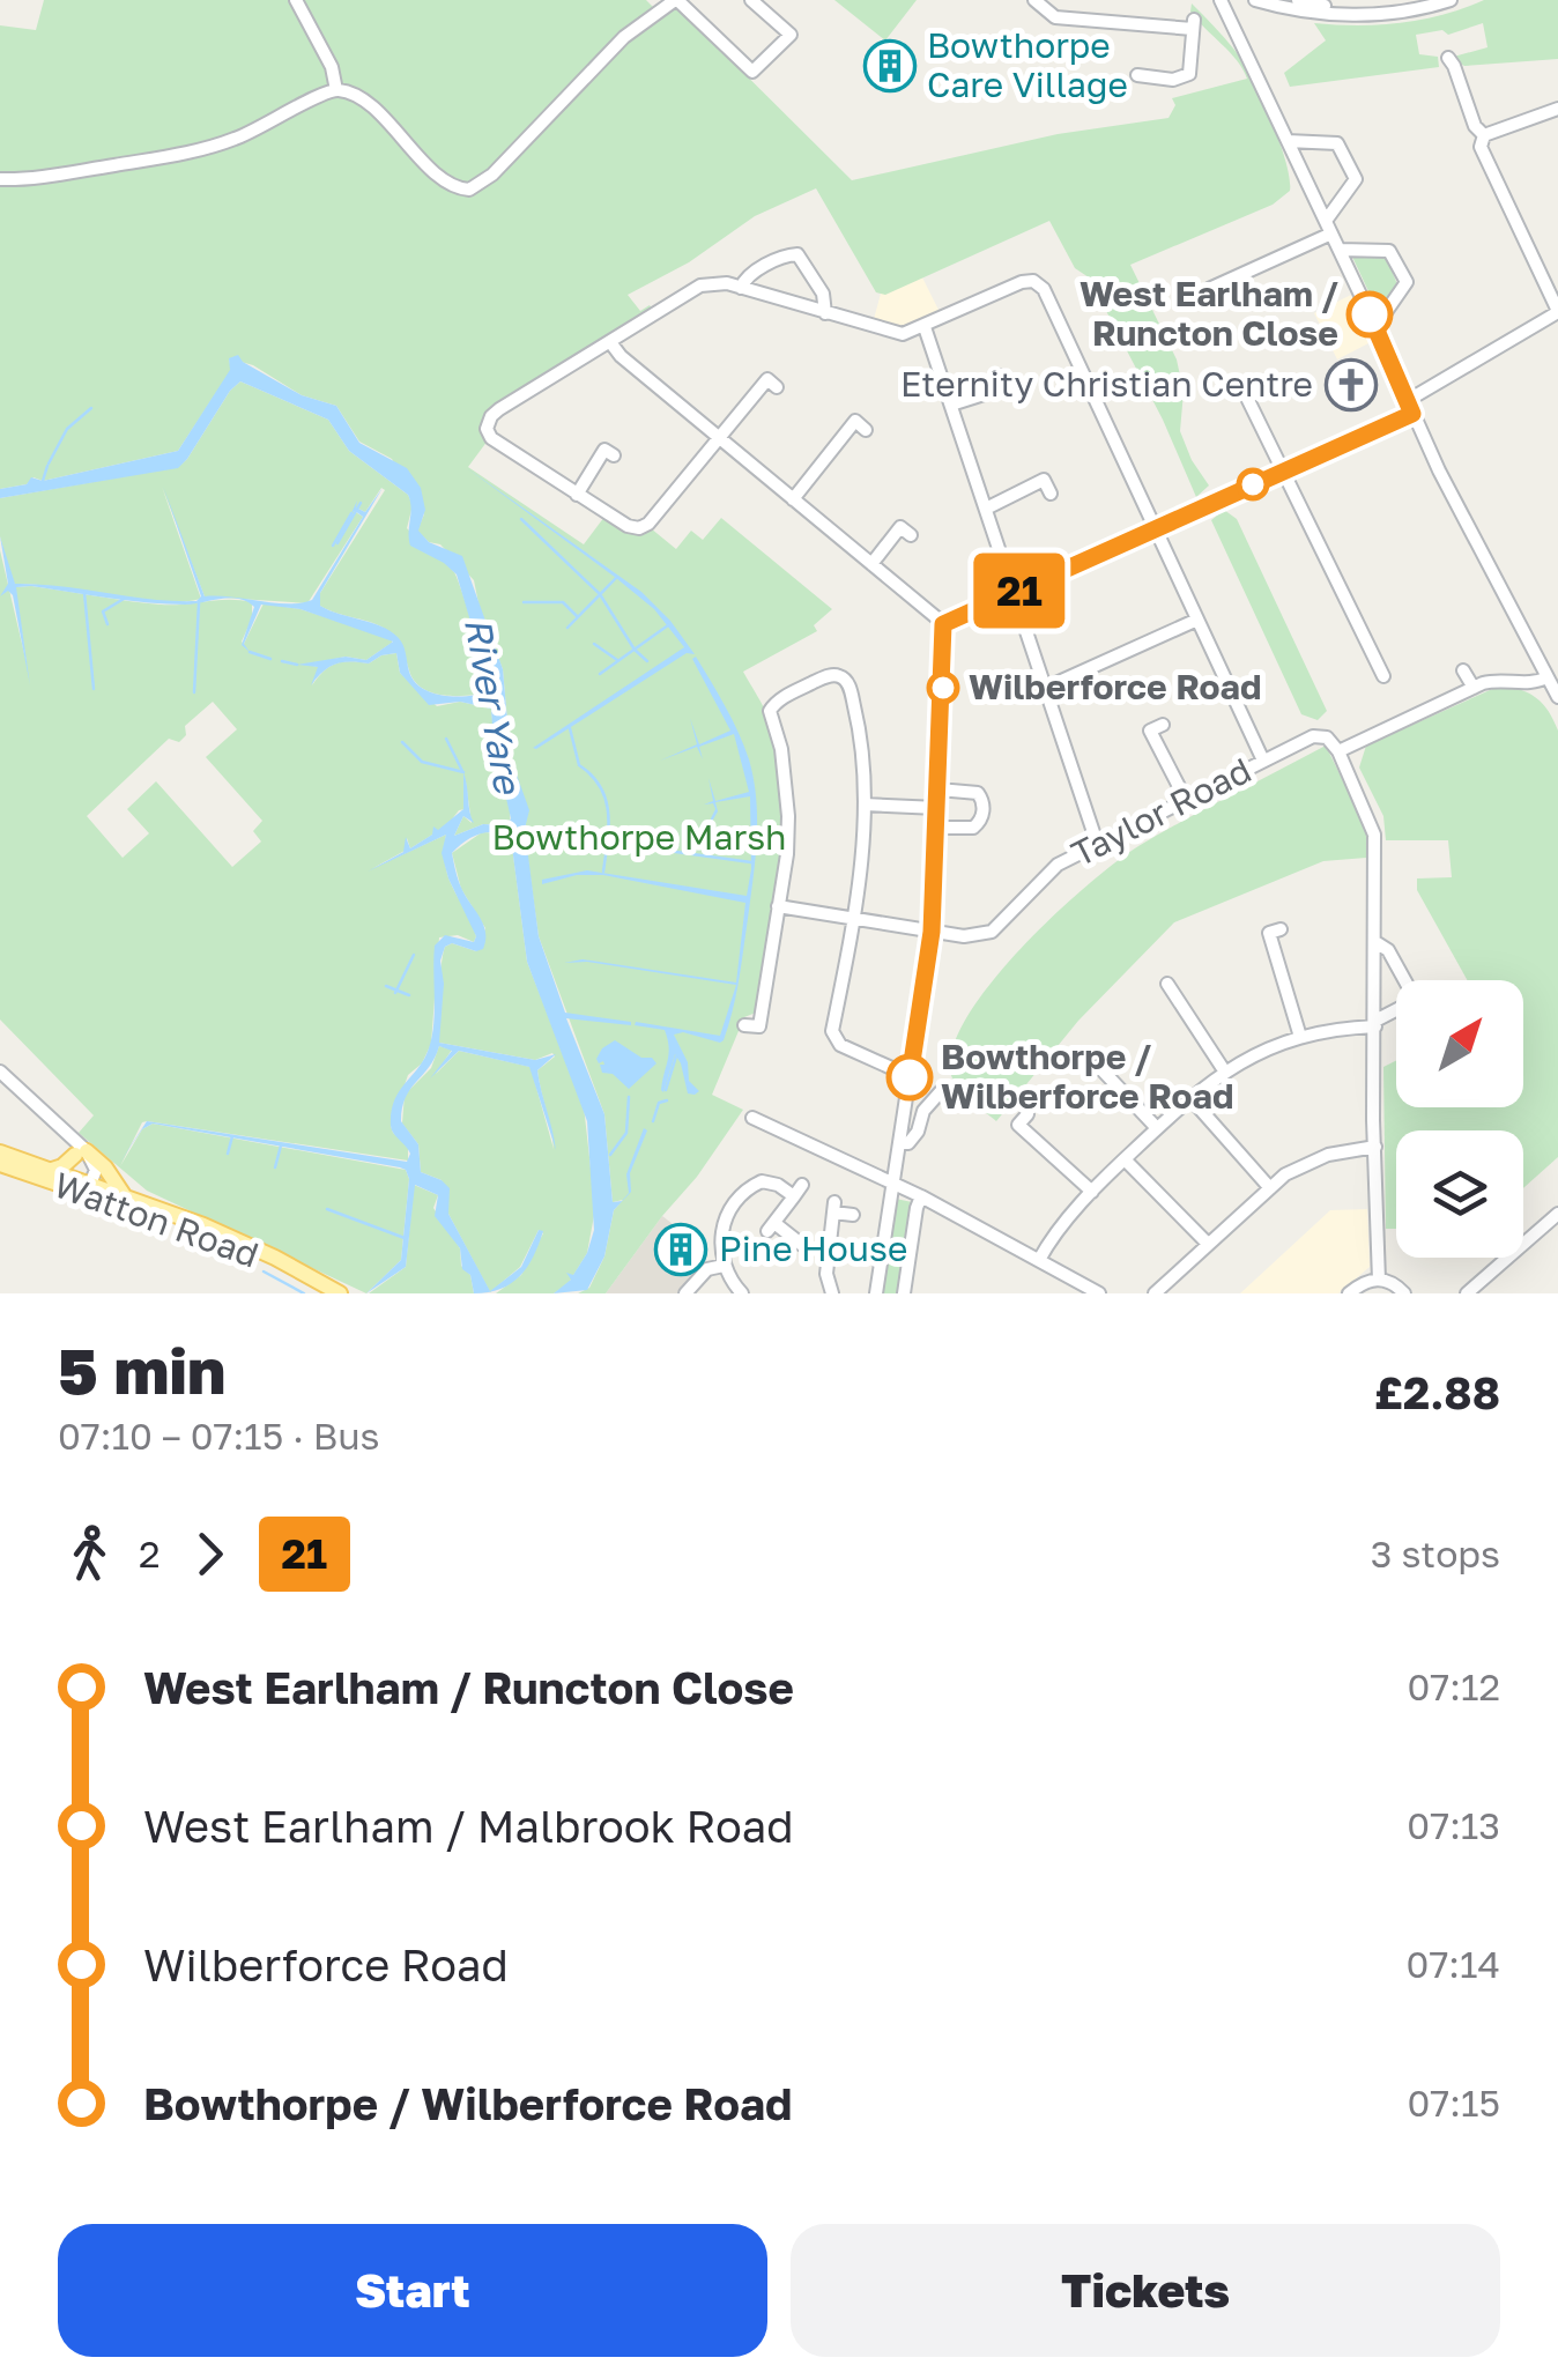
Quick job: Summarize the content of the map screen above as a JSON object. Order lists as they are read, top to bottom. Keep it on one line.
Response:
{"streets":{"main road":["Watton Road"],"street":["Taylor Road"]},"water":["River Yare"],"parks":["Bowthorpe Marsh"],"places":{"building":["Bowthorpe Care Village","Pine House"],"other":["West Earlham / Runcton Close","Wilberforce Road","Bowthorpe / Wilberforce Road"],"church":["Eternity Christian Centre"]},"lines":["bus line 21"],"north":"top right","page":{"on_map":"21","heading":["5 min","07:10 – 07:15 · Bus","£2.88"],"legs":["2","21","3 stops"],"list":[{"name":"West Earlham / Runcton Close","value":"07:12"},{"name":"West Earlham / Malbrook Road","value":"07:13"},{"name":"Wilberforce Road","value":"07:14"},{"name":"Bowthorpe / Wilberforce Road","value":"07:15"}],"buttons":["Start","Tickets"]}}
